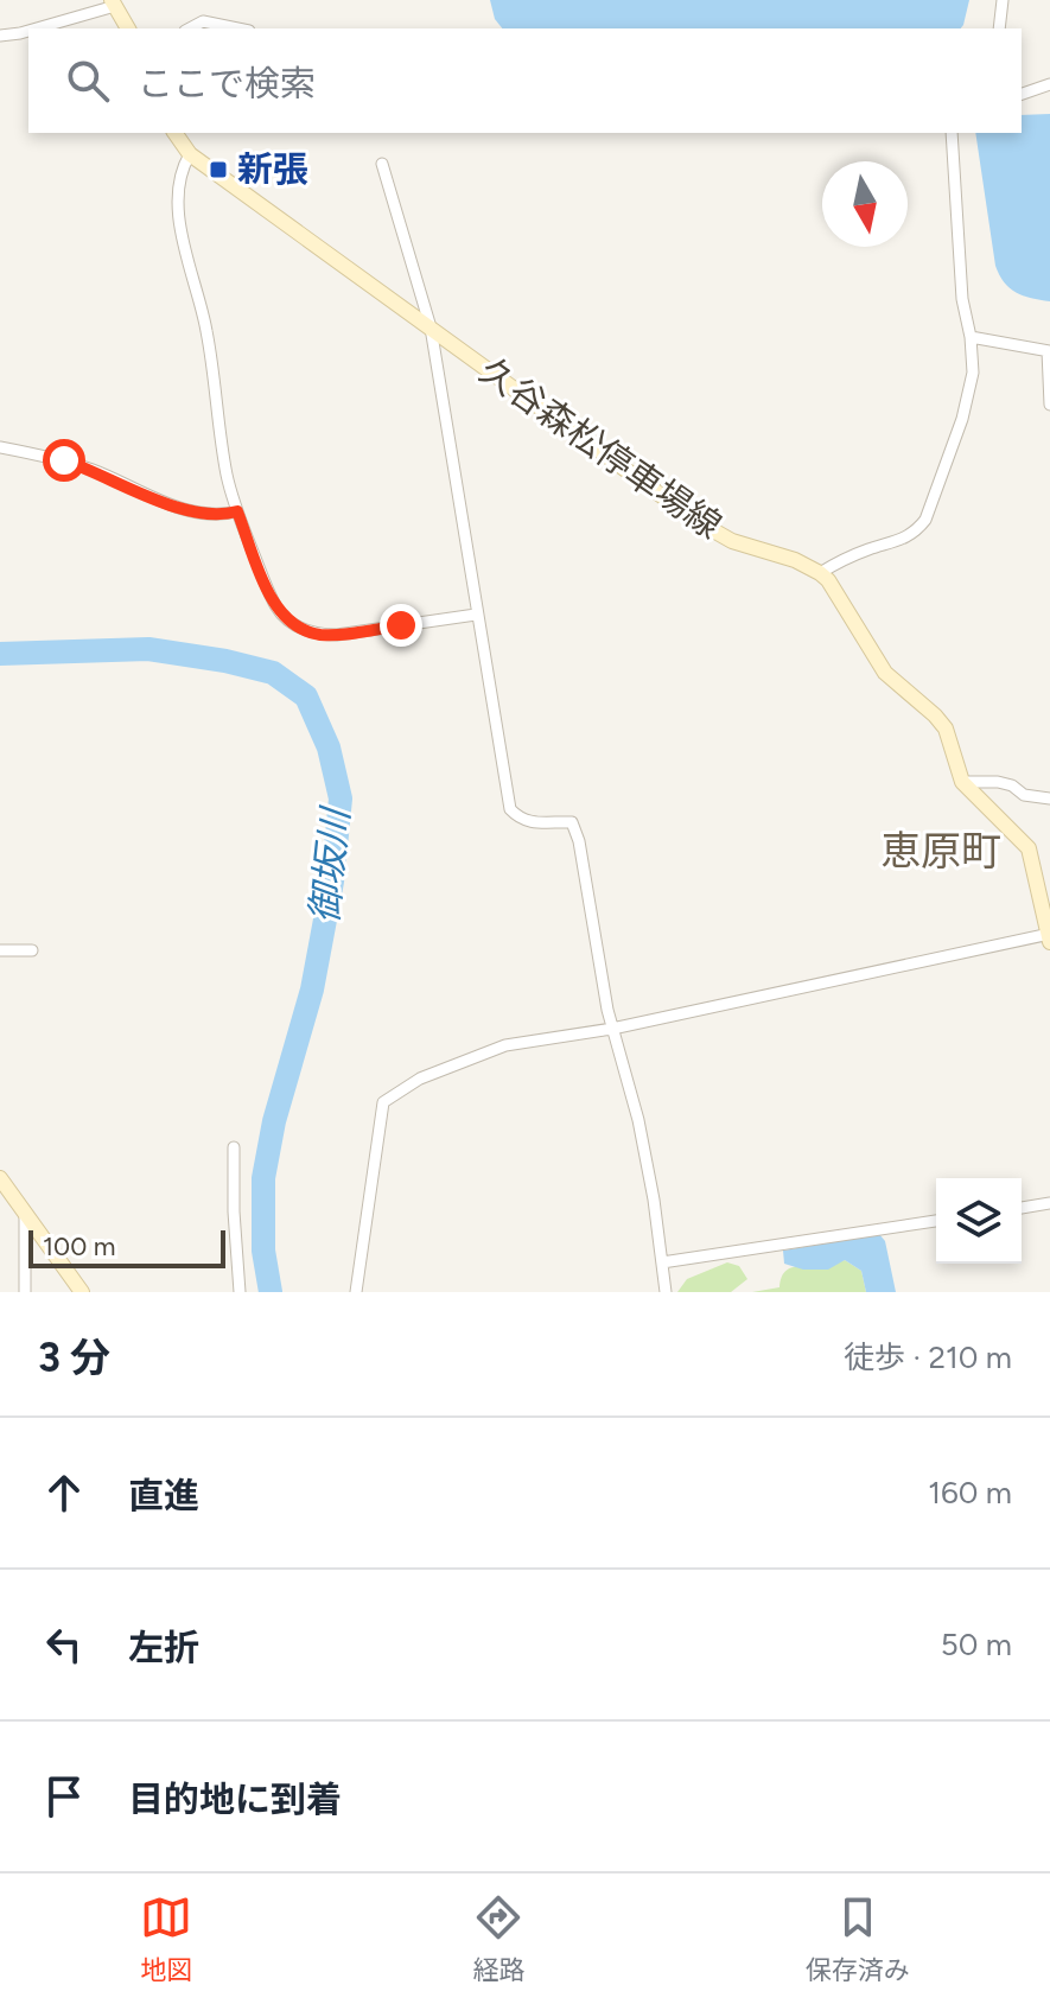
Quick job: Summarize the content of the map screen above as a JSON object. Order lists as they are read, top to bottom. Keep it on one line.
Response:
{"streets":{"main road":["久谷森松停車場線"]},"districts":["恵原町"],"water":["御坂川"],"places":{"transit":["新張"]},"scale_bar":"100 m","north":"bottom","page":{"search":"ここで検索","scale":"100 m","heading":["3 分","徒歩 · 210 m"],"list":[["直進","160 m"],["左折","50 m"],"目的地に到着"],"nav":["地図","経路","保存済み"]}}
